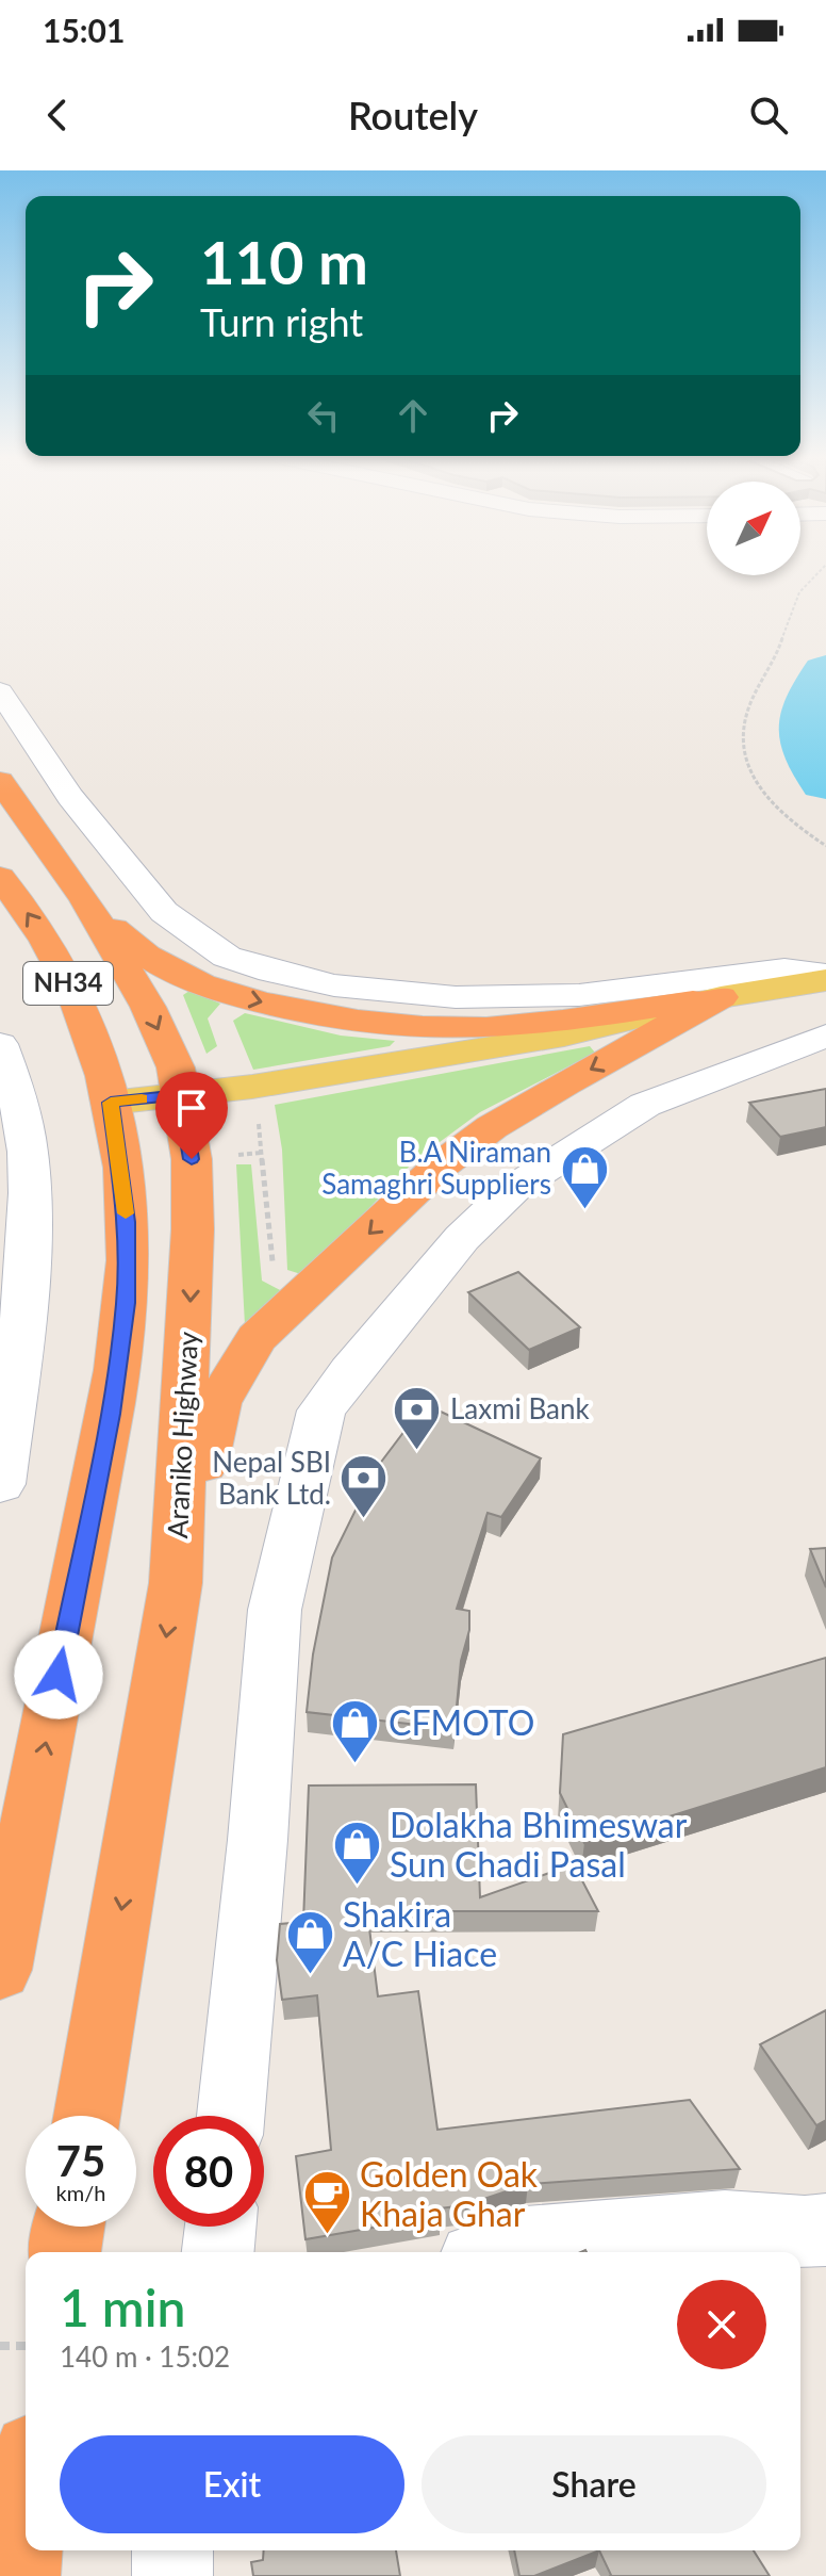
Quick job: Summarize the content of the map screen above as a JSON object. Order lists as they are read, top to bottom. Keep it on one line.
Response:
{"streets":{"highway":["NH34","Araniko Highway"]},"places":{"shop":["B.A Niraman Samaghri Suppliers","CFMOTO","Dolakha Bhimeswar Sun Chadi Pasal","Shakira A/C Hiace"],"bank":["Laxmi Bank","Nepal SBI Bank Ltd."],"cafe":["Golden Oak Khaja Ghar"]},"north":"top right","page":{"status":"15:01","header":"Routely","turn":["110 m","Turn right"],"speed":"75 km/h","limit":"80","heading":["1 min","140 m · 15:02"],"buttons":["Exit","Share"]}}
